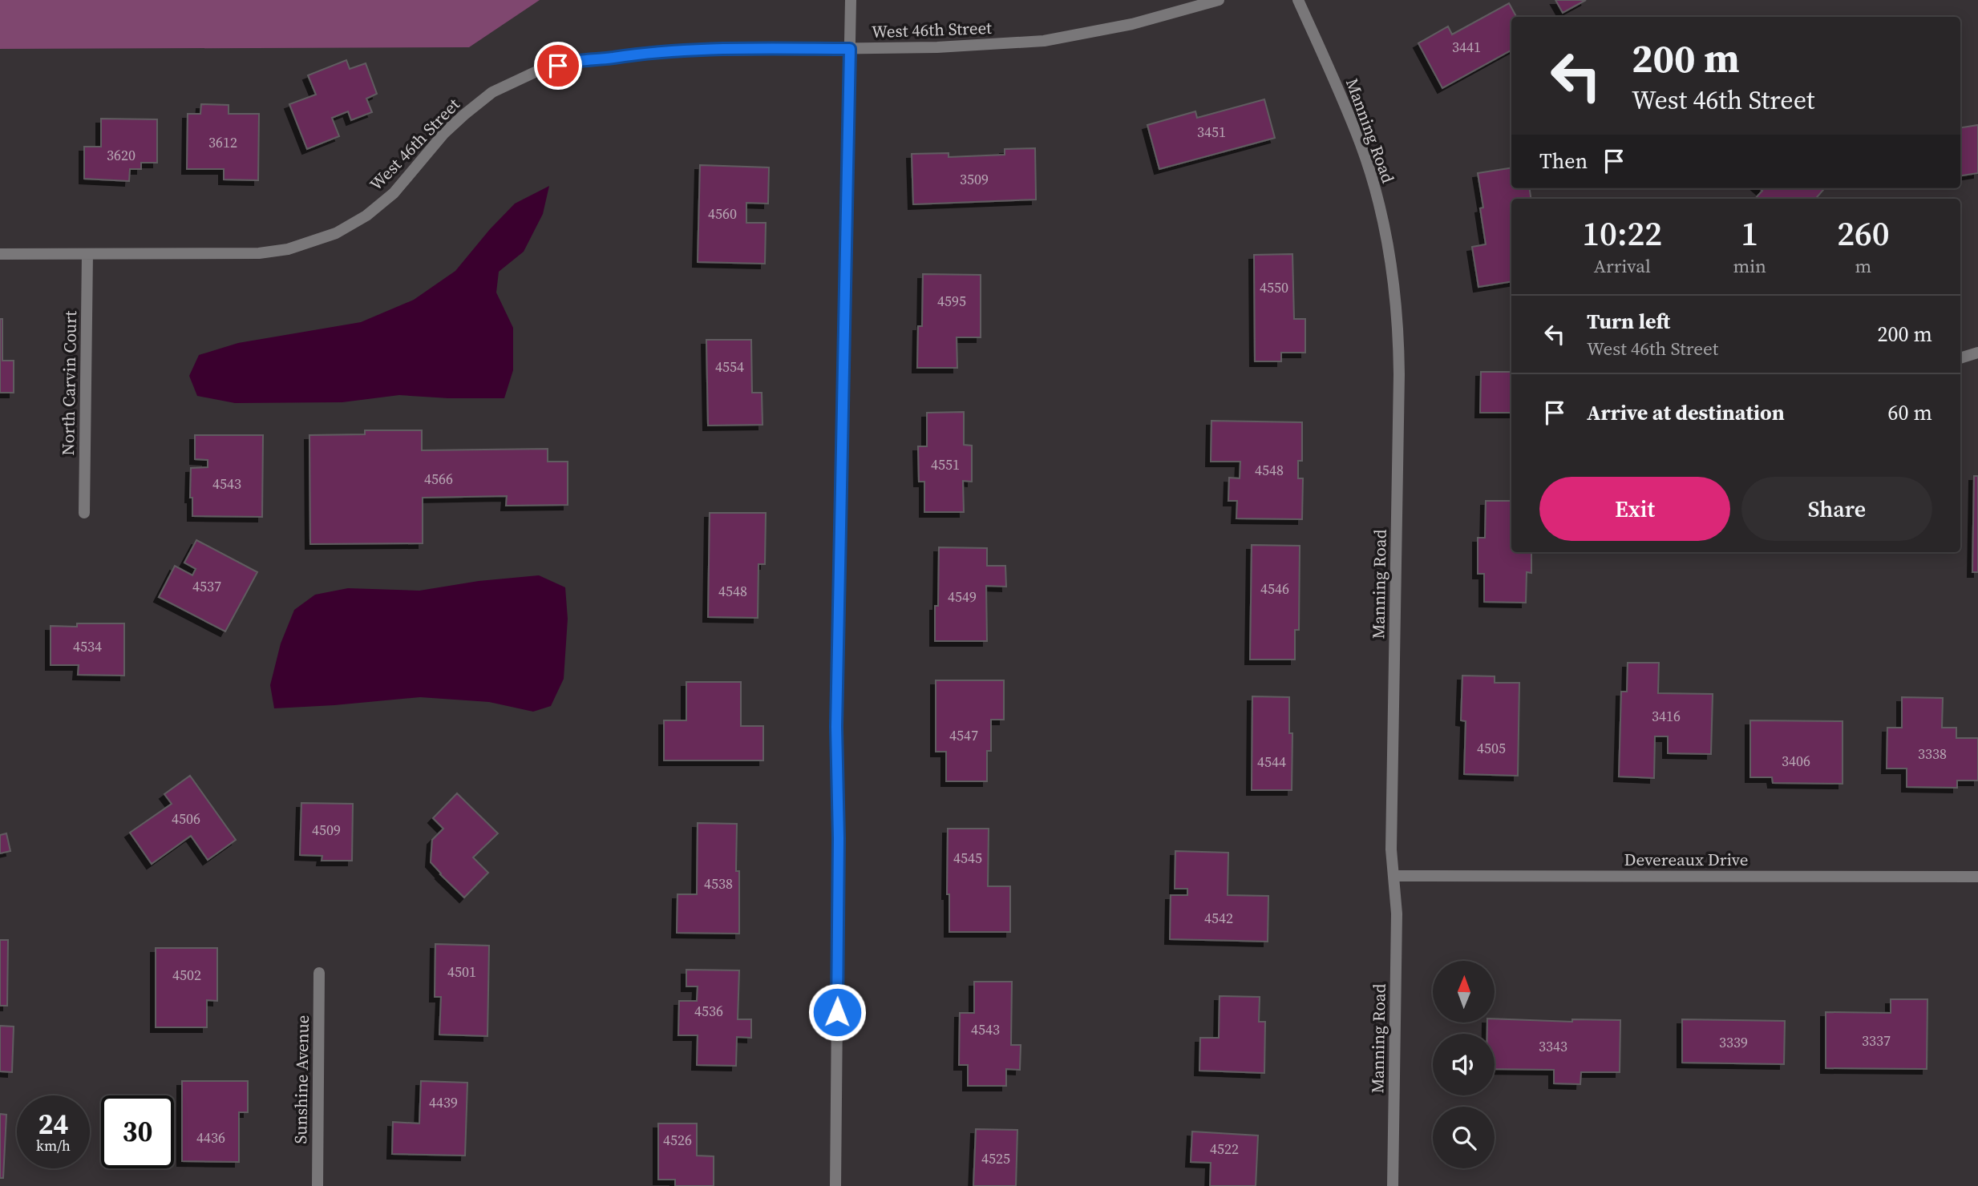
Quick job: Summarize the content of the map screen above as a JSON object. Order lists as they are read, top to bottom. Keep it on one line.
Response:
{"streets":{"street":["West 46th Street","Manning Road","North Carvin Court","Devereaux Drive","Sunshine Avenue"]},"crossings":[["West 46th Street","North Carvin Court"],["Manning Road","Devereaux Drive"]],"house_numbers":["3441","3451","3612","3620","3509","4560","4550","4595","4554","4551","4548","4566","4543","4537","4546","4548","4549","4534","3416","4547","4505","3338","3406","4544","4506","4509","4545","4538","4542","4501","4502","4536","4543","3337","3339","3343","4439","4436","4526","4522","4525"],"north":"top","page":{"turn":["200 m","West 46th Street"],"then":"Then","eta":["10:22","Arrival","1","min","260","m"],"list":[{"name":"Turn left","note":"West 46th Street","value":"200 m"},{"name":"Arrive at destination","value":"60 m"}],"buttons":["Exit","Share"],"speed":"24 km/h","limit":"30"}}
